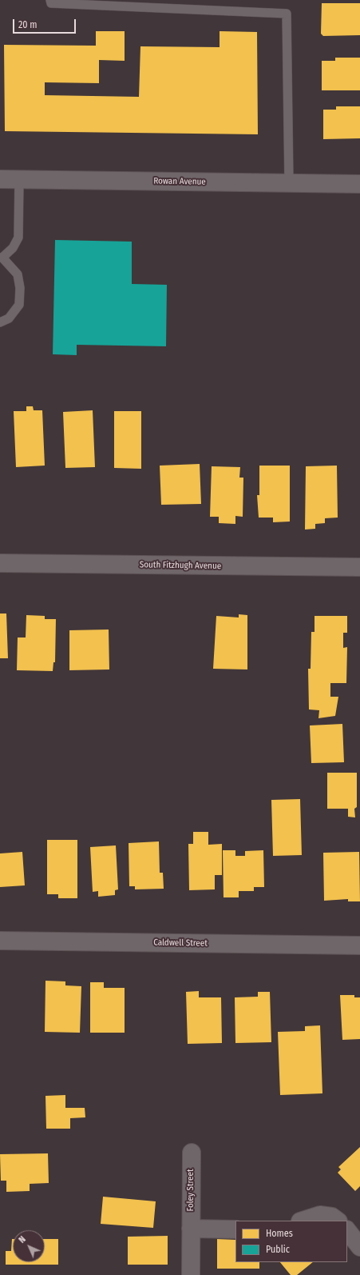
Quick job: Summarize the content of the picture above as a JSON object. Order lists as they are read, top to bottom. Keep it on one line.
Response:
{"streets":{"street":["Rowan Avenue","South Fitzhugh Avenue","Caldwell Street","Foley Street"]},"legend":["Homes","Public"],"scale_bar":"20 m","north":"top left"}
